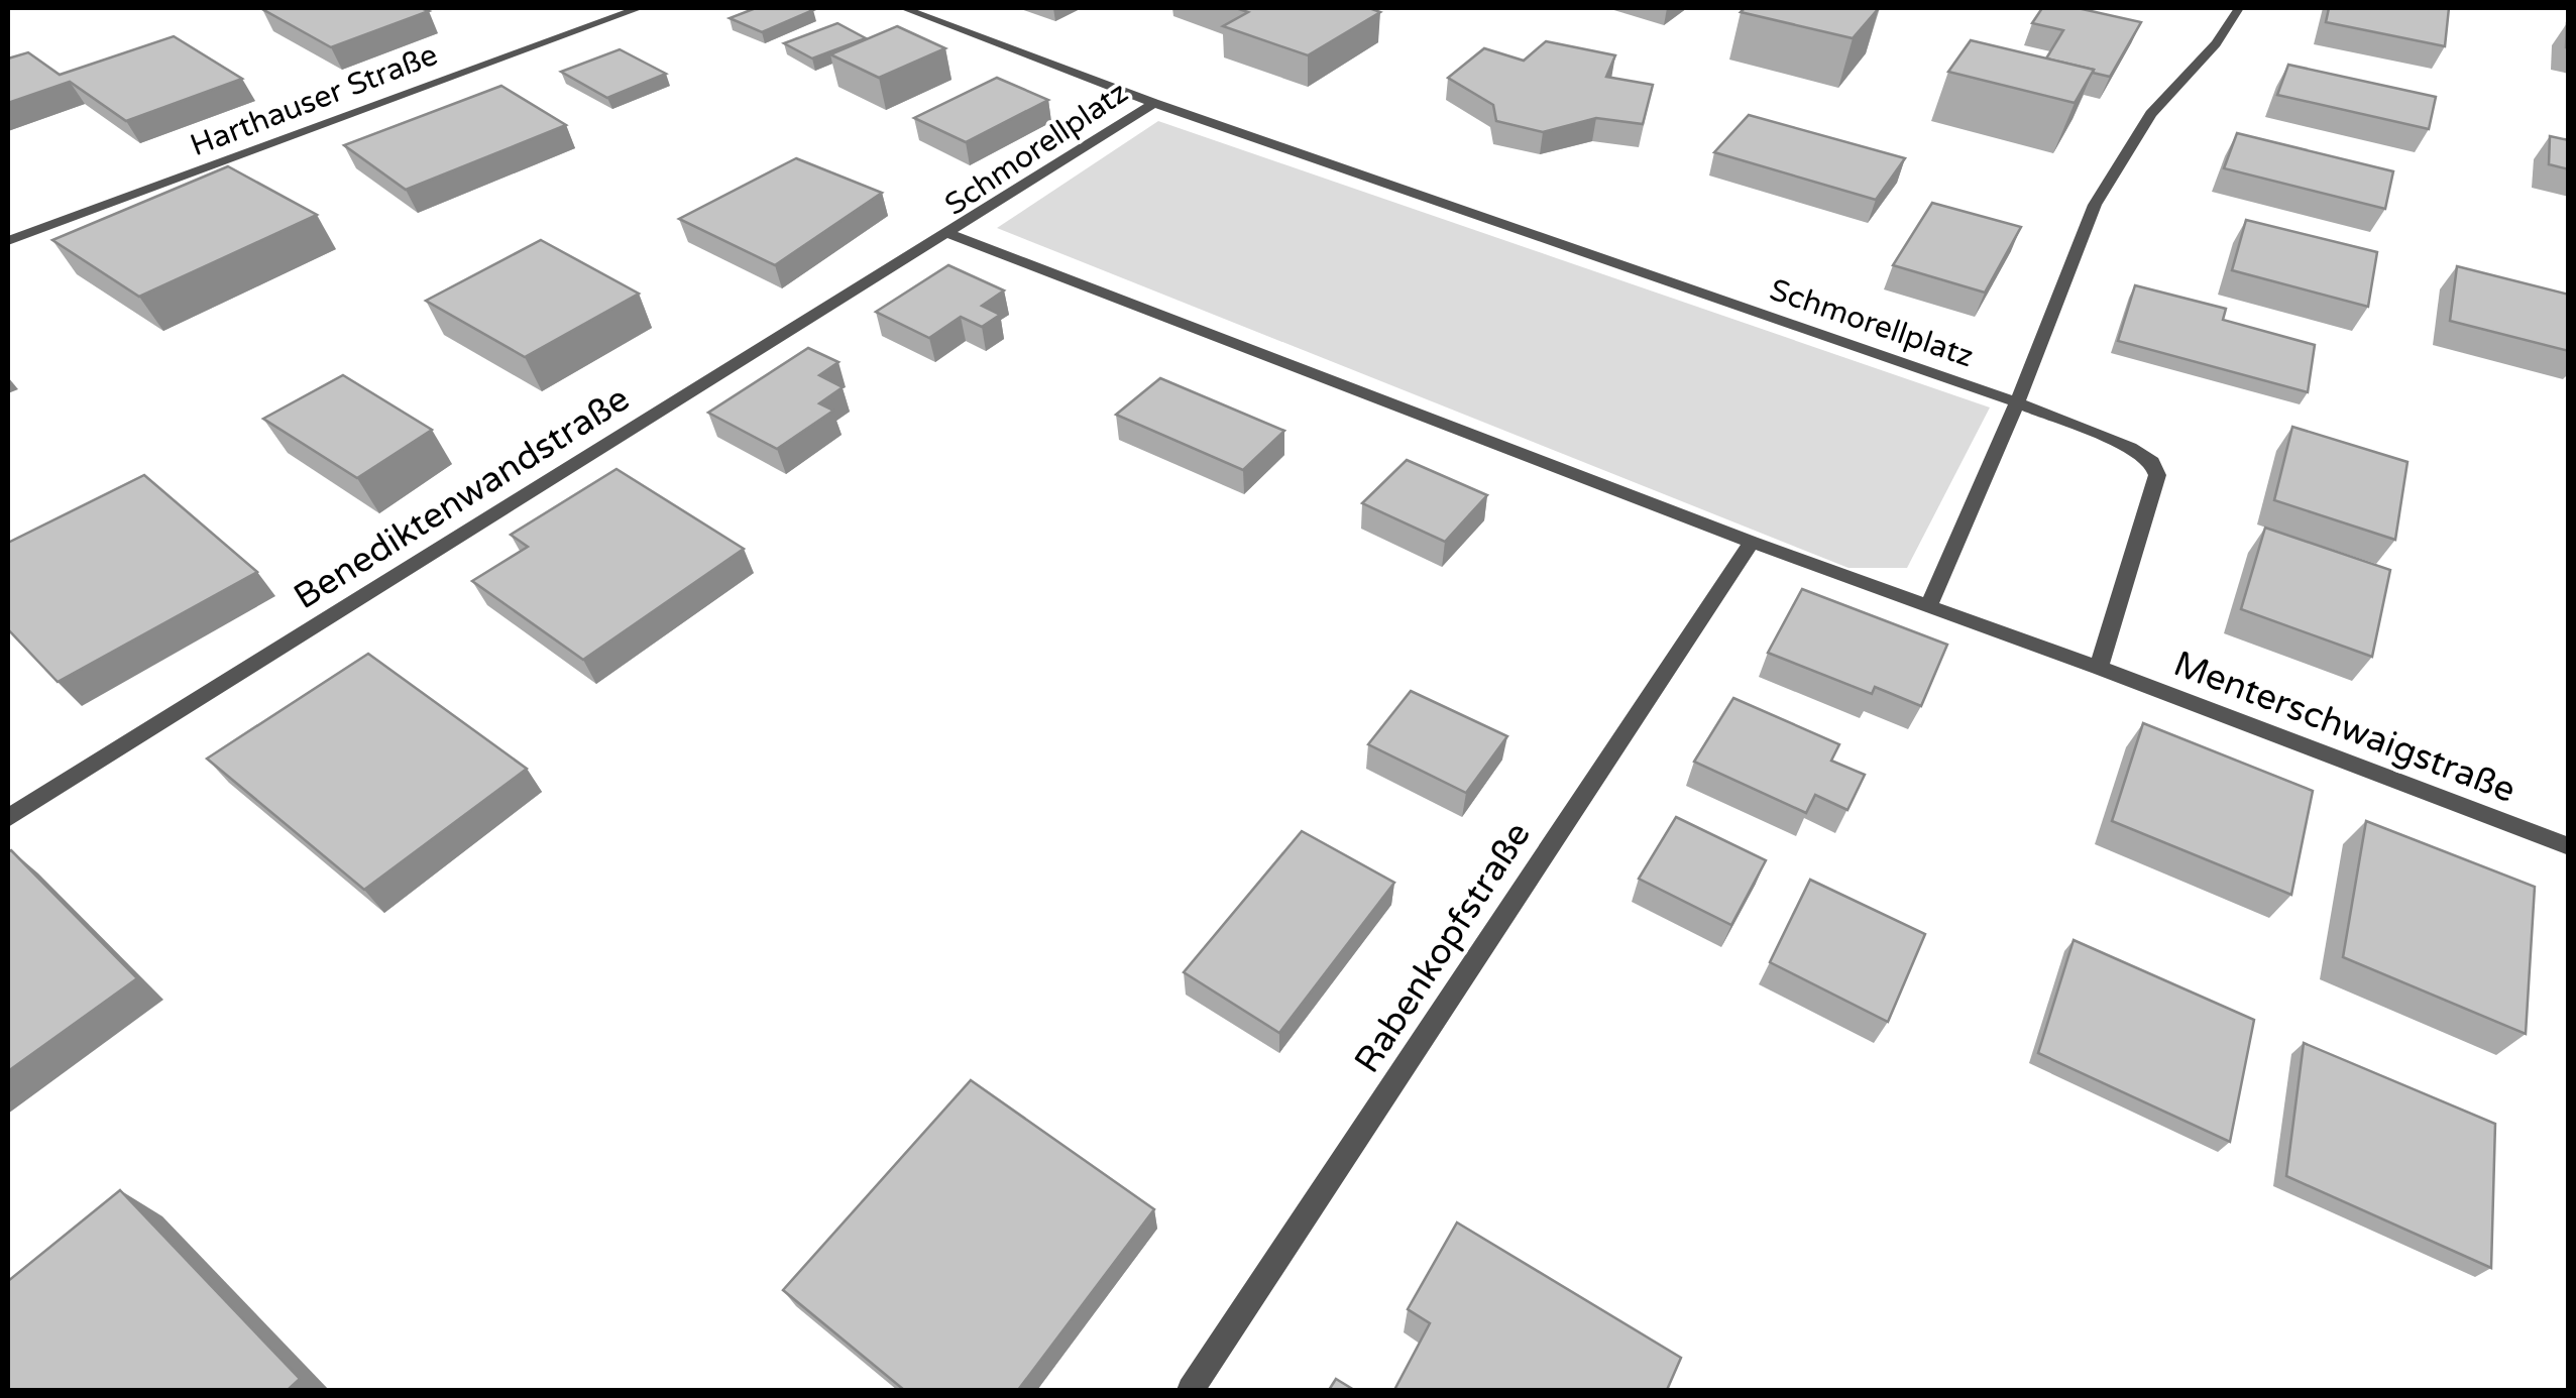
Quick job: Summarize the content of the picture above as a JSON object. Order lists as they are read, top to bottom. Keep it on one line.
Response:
{"streets":{"street":["Harthauser Straße","Schmorellplatz","Benediktenwandstraße","Menterschwaigstraße","Rabenkopfstraße"]},"crossings":[["Schmorellplatz","Benediktenwandstraße"],["Schmorellplatz","Menterschwaigstraße"],["Schmorellplatz","Rabenkopfstraße"]]}
